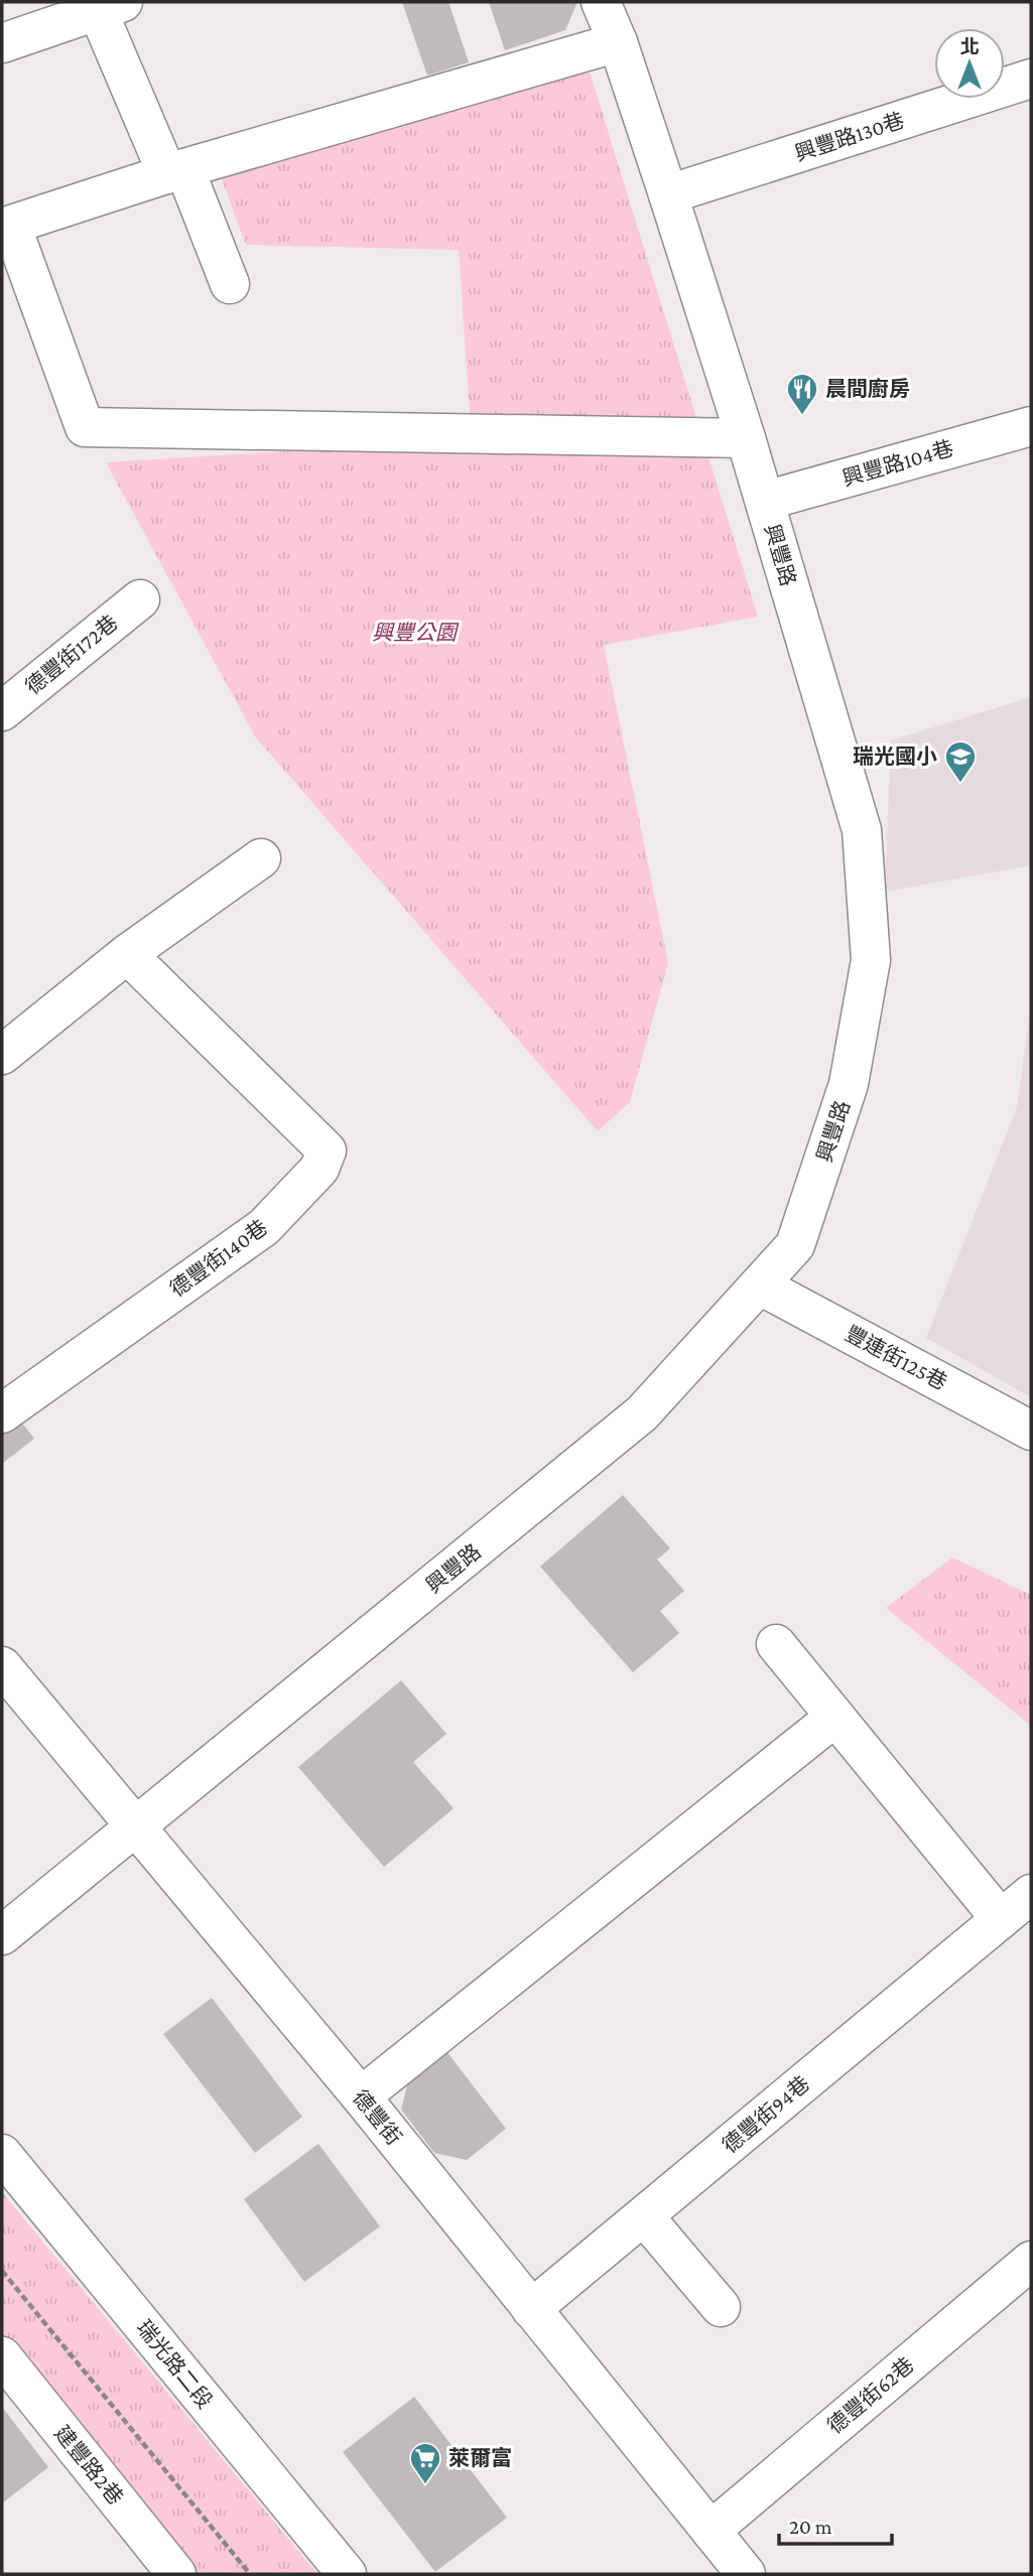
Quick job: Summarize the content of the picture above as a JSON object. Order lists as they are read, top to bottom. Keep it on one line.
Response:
{"streets":{"street":["興豐路130巷","興豐路104巷","興豐路","德豐街172巷","德豐街140巷","豐連街125巷","德豐街94巷","德豐街","瑞光路二段","德豐街62巷","建豐路2巷"]},"crossings":[["興豐路130巷","興豐路"],["興豐路104巷","興豐路"],["興豐路","豐連街125巷"],["興豐路","德豐街"],["德豐街94巷","德豐街"],["德豐街","德豐街62巷"]],"parks":["興豐公園"],"places":{"restaurant":["晨間廚房"],"school or university":["瑞光國小"],"supermarket":["萊爾富"]},"scale_bar":"20 m","north":"top"}
